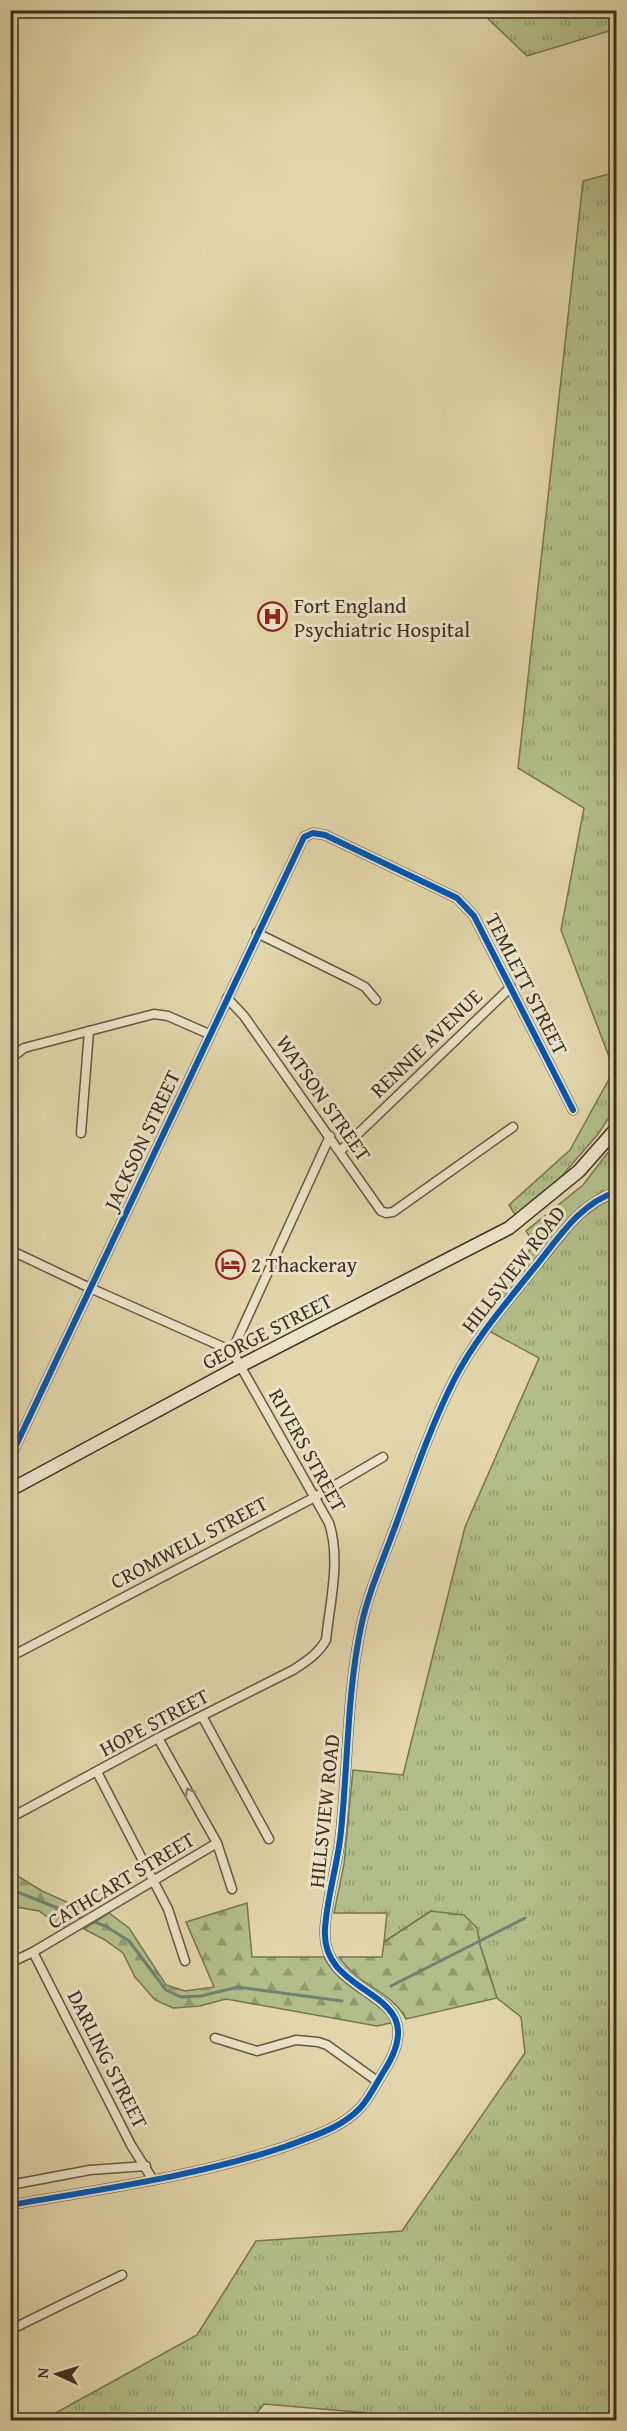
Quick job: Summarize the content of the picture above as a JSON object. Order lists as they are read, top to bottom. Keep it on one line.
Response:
{"streets":{"main road":["GEORGE STREET"],"street":["TEMLETT STREET","RENNIE AVENUE","WATSON STREET","JACKSON STREET","HILLSVIEW ROAD","RIVERS STREET","CROMWELL STREET","HOPE STREET","CATHCART STREET","DARLING STREET"]},"crossings":[["TEMLETT STREET","RENNIE AVENUE"],["TEMLETT STREET","JACKSON STREET"],["RENNIE AVENUE","WATSON STREET"],["WATSON STREET","JACKSON STREET"],["HILLSVIEW ROAD","DARLING STREET"],["GEORGE STREET","RIVERS STREET"],["RIVERS STREET","CROMWELL STREET"],["RIVERS STREET","HOPE STREET"],["CATHCART STREET","DARLING STREET"]],"places":{"hospital":["Fort England Psychiatric Hospital"],"hotel":["2 Thackeray"]},"north":"left"}
